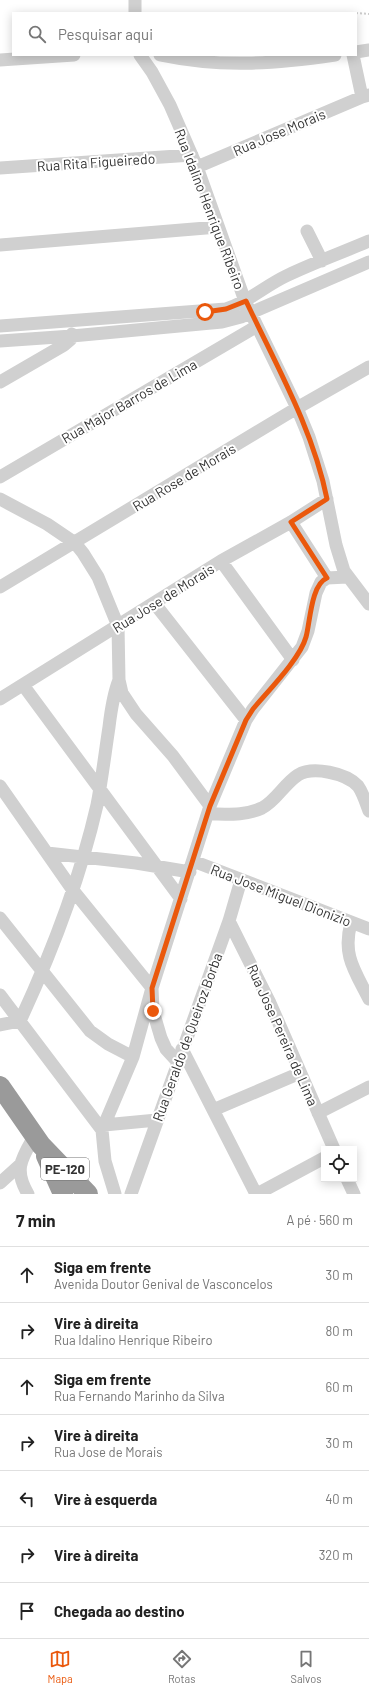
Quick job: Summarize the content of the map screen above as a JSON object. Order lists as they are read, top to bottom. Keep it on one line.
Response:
{"streets":{"highway":["PE-120"],"street":["Rua Jose Morais","Rua Rita Figueiredo","Rua Idalino Henrique Ribeiro","Rua Major Barros de Lima","Rua Rose de Morais","Rua Jose de Morais","Rua Jose Miguel Dionizio","Rua Jose Pereira de Lima","Rua Geraldo de Queiroz Borba"]},"crossings":[["Rua Jose Morais","Rua Rita Figueiredo"],["Rua Jose Morais","Rua Idalino Henrique Ribeiro"],["Rua Rita Figueiredo","Rua Idalino Henrique Ribeiro"],["Rua Idalino Henrique Ribeiro","Rua Major Barros de Lima"],["Rua Idalino Henrique Ribeiro","Rua Rose de Morais"],["Rua Idalino Henrique Ribeiro","Rua Jose de Morais"],["Rua Jose Miguel Dionizio","Rua Geraldo de Queiroz Borba"],["Rua Jose Pereira de Lima","Rua Geraldo de Queiroz Borba"]],"page":{"search":"Pesquisar aqui","heading":["7 min","A pé · 560 m"],"list":[["Siga em frente","Avenida Doutor Genival de Vasconcelos","30 m"],["Vire à direita","Rua Idalino Henrique Ribeiro","80 m"],["Siga em frente","Rua Fernando Marinho da Silva","60 m"],["Vire à direita","Rua Jose de Morais","30 m"],["Vire à esquerda","40 m"],["Vire à direita","320 m"],"Chegada ao destino"],"nav":["Mapa","Rotas","Salvos"]}}
